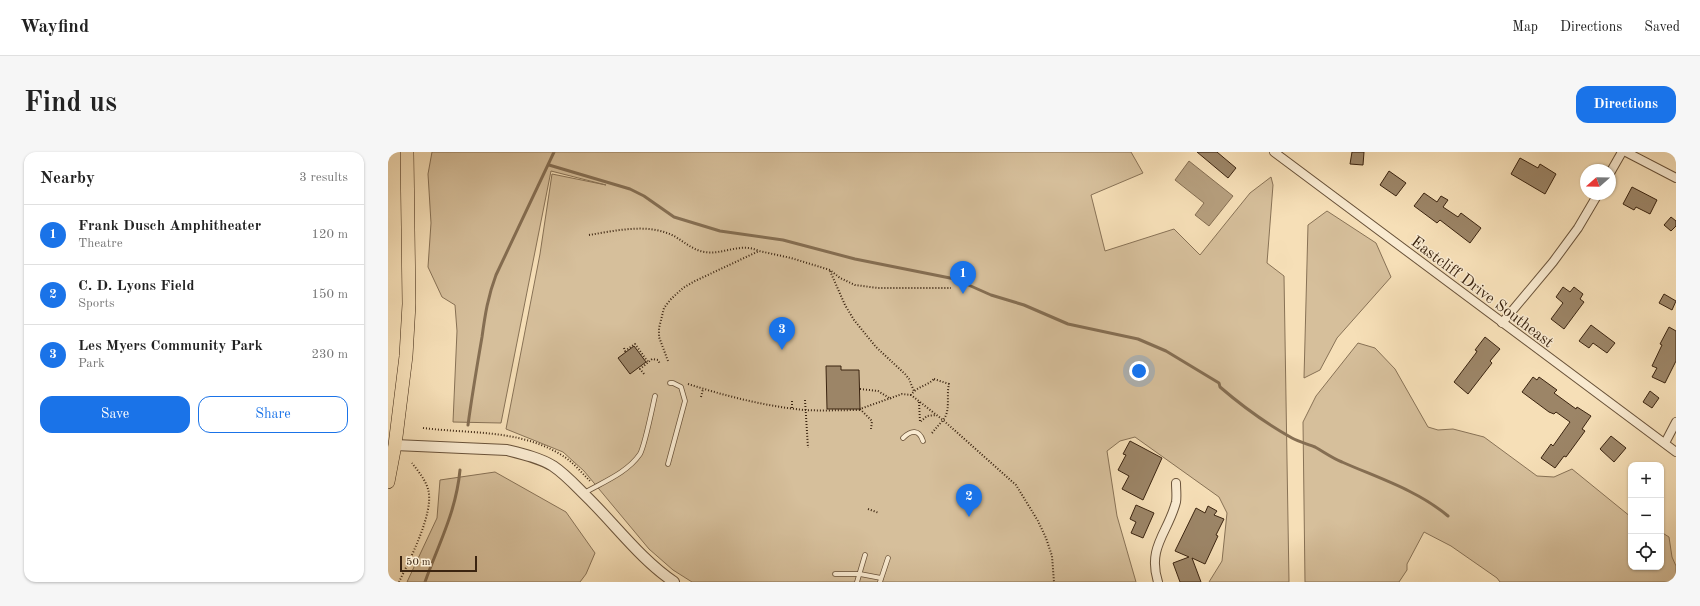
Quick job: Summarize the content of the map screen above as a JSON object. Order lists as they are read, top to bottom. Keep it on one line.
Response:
{"streets":{"street":["Eastcliff Drive Southeast"]},"scale_bar":"50 m","north":"left","page":{"header":"Wayfind","nav":["Map","Directions","Saved"],"buttons":["Directions",["Save","Share"]],"title":"Find us","heading":["Nearby","3 results"],"list":[{"mark":"1","name":"Frank Dusch Amphitheater","note":"Theatre","value":"120 m"},{"mark":"2","name":"C. D. Lyons Field","note":"Sports","value":"150 m"},{"mark":"3","name":"Les Myers Community Park","note":"Park","value":"230 m"}],"pins":["1","3","2"],"map_buttons":["+","−"],"scale":"50 m"}}
